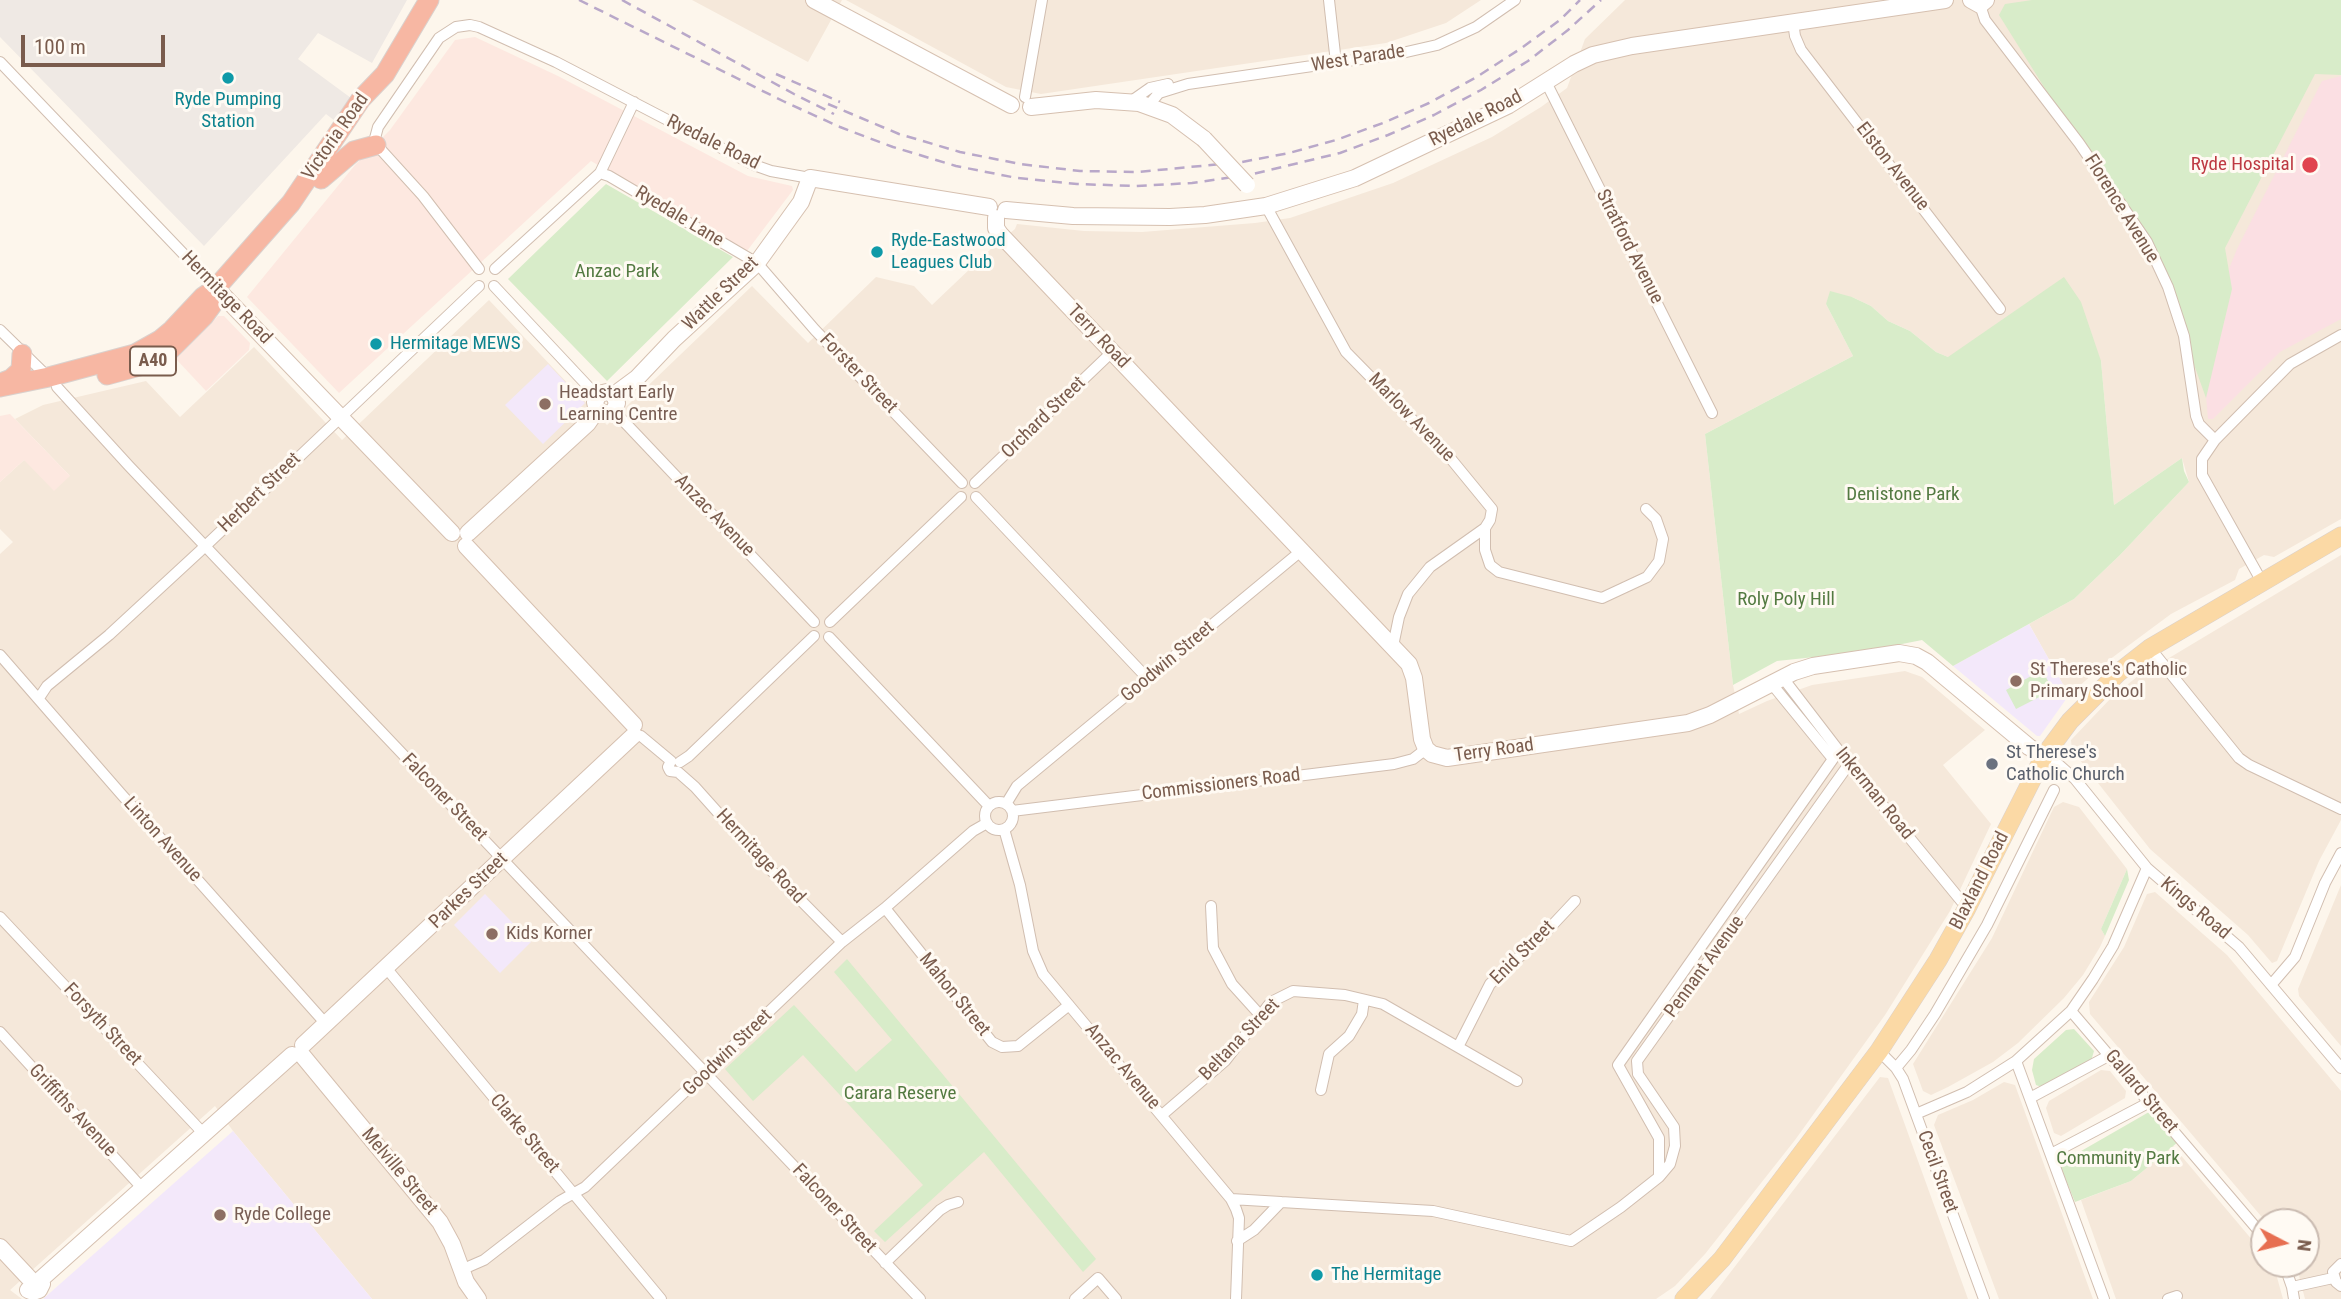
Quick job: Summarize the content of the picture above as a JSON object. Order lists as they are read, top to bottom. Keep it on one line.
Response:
{"streets":{"highway":["Victoria Road","A40"],"main road":["Blaxland Road"],"street":["West Parade","Ryedale Road","Elston Avenue","Florence Avenue","Ryedale Lane","Stratford Avenue","Wattle Street","Hermitage Road","Terry Road","Forster Street","Orchard Street","Marlow Avenue","Herbert Street","Anzac Avenue","Goodwin Street","Commissioners Road","Inkerman Road","Falconer Street","Linton Avenue","Parkes Street","Kings Road","Enid Street","Pennant Avenue","Mahon Street","Forsyth Street","Beltana Street","Gallard Street","Griffiths Avenue","Clarke Street","Melville Street","Cecil Street"]},"crossings":[["West Parade","Marlow Avenue"],["Ryedale Road","Victoria Road"],["Ryedale Road","Elston Avenue"],["Ryedale Road","Stratford Avenue"],["Ryedale Road","Wattle Street"],["Ryedale Road","Terry Road"],["Ryedale Road","Marlow Avenue"],["Victoria Road","Hermitage Road"],["Victoria Road","Falconer Street"],["Ryedale Lane","Wattle Street"],["Ryedale Lane","Forster Street"],["Wattle Street","Hermitage Road"],["Wattle Street","Forster Street"],["Wattle Street","Anzac Avenue"],["Hermitage Road","Herbert Street"],["Hermitage Road","Goodwin Street"],["Hermitage Road","Parkes Street"],["Terry Road","Orchard Street"],["Terry Road","Goodwin Street"],["Terry Road","Commissioners Road"],["Terry Road","Inkerman Road"],["Terry Road","Blaxland Road"],["Terry Road","Kings Road"],["Forster Street","Orchard Street"],["Herbert Street","Anzac Avenue"],["Herbert Street","Falconer Street"],["Herbert Street","Linton Avenue"],["Anzac Avenue","Goodwin Street"],["Anzac Avenue","Commissioners Road"],["Anzac Avenue","Pennant Avenue"],["Anzac Avenue","Mahon Street"],["Anzac Avenue","Beltana Street"],["Goodwin Street","Commissioners Road"],["Goodwin Street","Falconer Street"],["Goodwin Street","Mahon Street"],["Goodwin Street","Clarke Street"],["Goodwin Street","Melville Street"],["Inkerman Road","Blaxland Road"],["Inkerman Road","Pennant Avenue"],["Falconer Street","Parkes Street"],["Linton Avenue","Parkes Street"],["Blaxland Road","Kings Road"],["Blaxland Road","Cecil Street"],["Parkes Street","Forsyth Street"],["Parkes Street","Griffiths Avenue"],["Parkes Street","Clarke Street"],["Parkes Street","Melville Street"],["Enid Street","Beltana Street"]],"parks":["Anzac Park","Denistone Park","Roly Poly Hill","Carara Reserve","Community Park"],"places":["Ryde Pumping Station","Ryde Hospital","Ryde-Eastwood Leagues Club","Hermitage MEWS","Headstart Early Learning Centre","St Therese's Catholic Primary School","St Therese's Catholic Church","Kids Korner","Ryde College","The Hermitage"],"scale_bar":"100 m","north":"right"}
